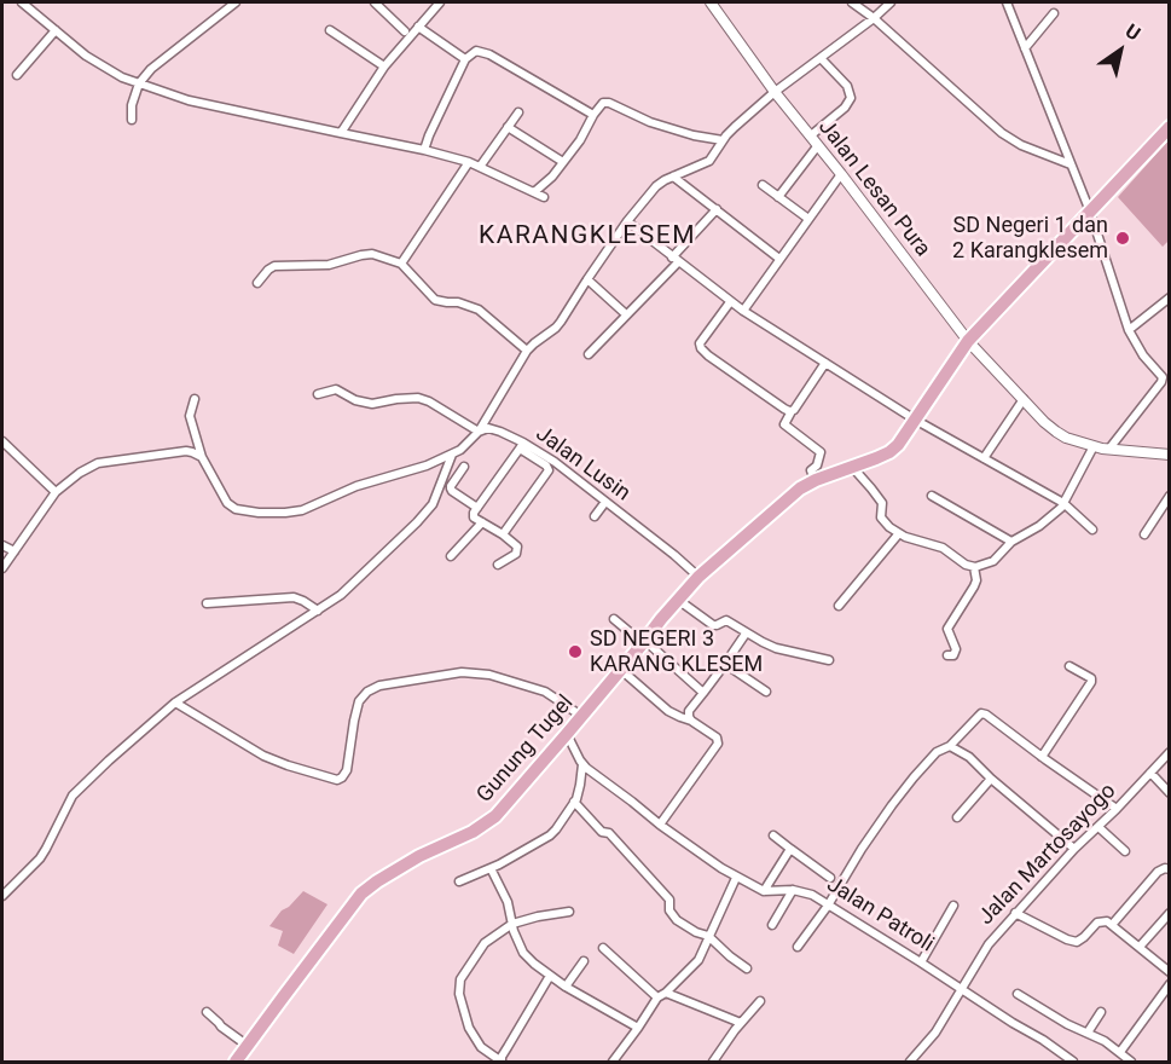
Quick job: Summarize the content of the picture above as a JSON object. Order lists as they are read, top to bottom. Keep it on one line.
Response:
{"streets":{"main road":["Gunung Tugel"],"street":["Jalan Lesan Pura","Jalan Lusin","Jalan Martosayogo","Jalan Patroli"]},"crossings":[["Jalan Lesan Pura","Gunung Tugel"],["Jalan Lusin","Gunung Tugel"],["Gunung Tugel","Jalan Patroli"],["Jalan Martosayogo","Jalan Patroli"]],"districts":["KARANGKLESEM"],"places":["SD Negeri 1 dan 2 Karangklesem","SD NEGERI 3 KARANG KLESEM"],"north":"top right"}
